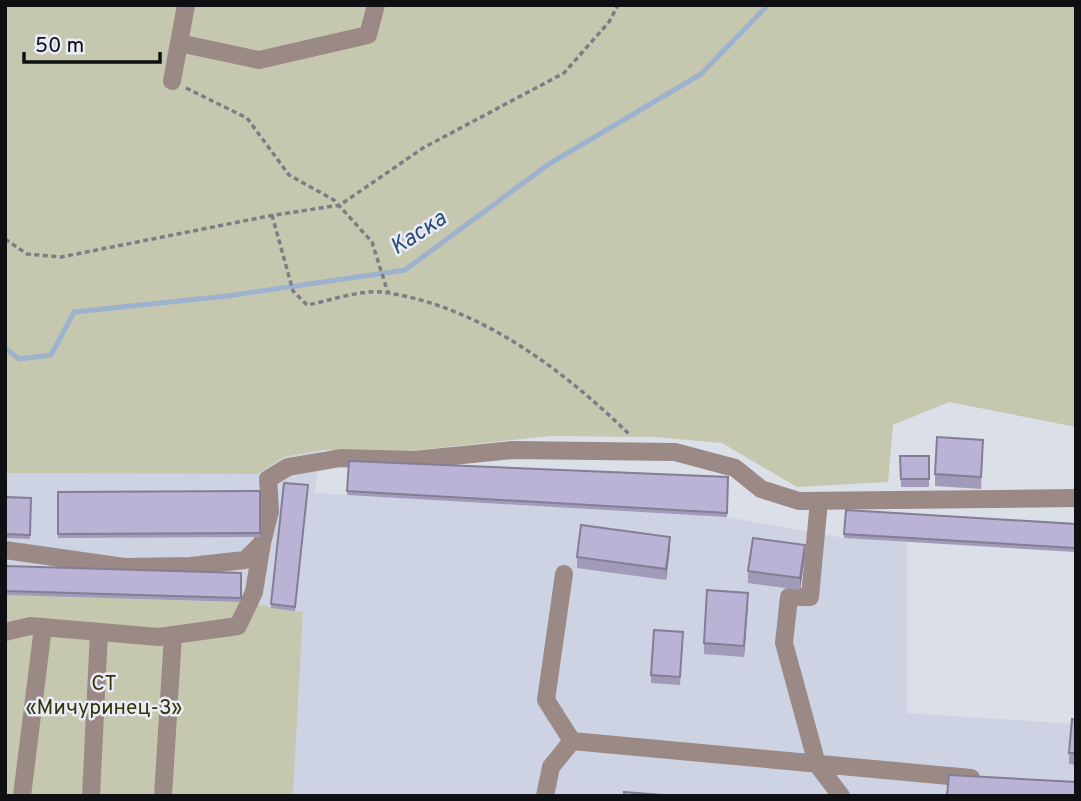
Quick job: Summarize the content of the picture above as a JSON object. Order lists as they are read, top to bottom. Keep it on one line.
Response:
{"water":["Каска"],"parks":["СТ «Мичуринец-3»"],"scale_bar":"50 m"}
